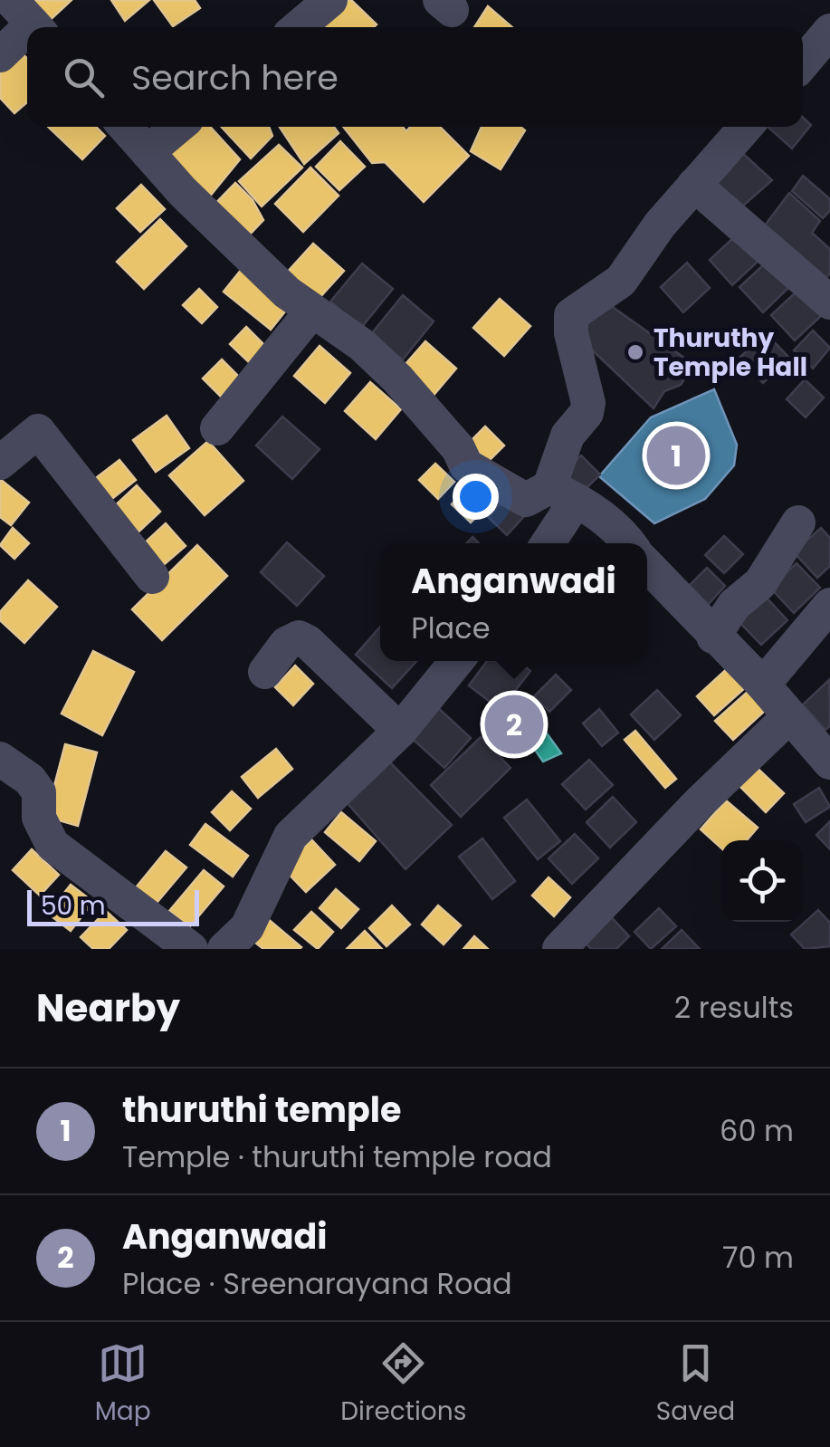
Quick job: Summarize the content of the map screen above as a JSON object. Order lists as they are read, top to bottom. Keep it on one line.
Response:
{"places":["Thuruthy Temple Hall"],"scale_bar":"50 m","page":{"search":"Search here","pins":["1","2"],"popup":["Anganwadi","Place"],"scale":"50 m","heading":["Nearby","2 results"],"list":[{"mark":"1","name":"thuruthi temple","note":"Temple · thuruthi temple road","value":"60 m"},{"mark":"2","name":"Anganwadi","note":"Place · Sreenarayana Road","value":"70 m"}],"nav":["Map","Directions","Saved"]}}
